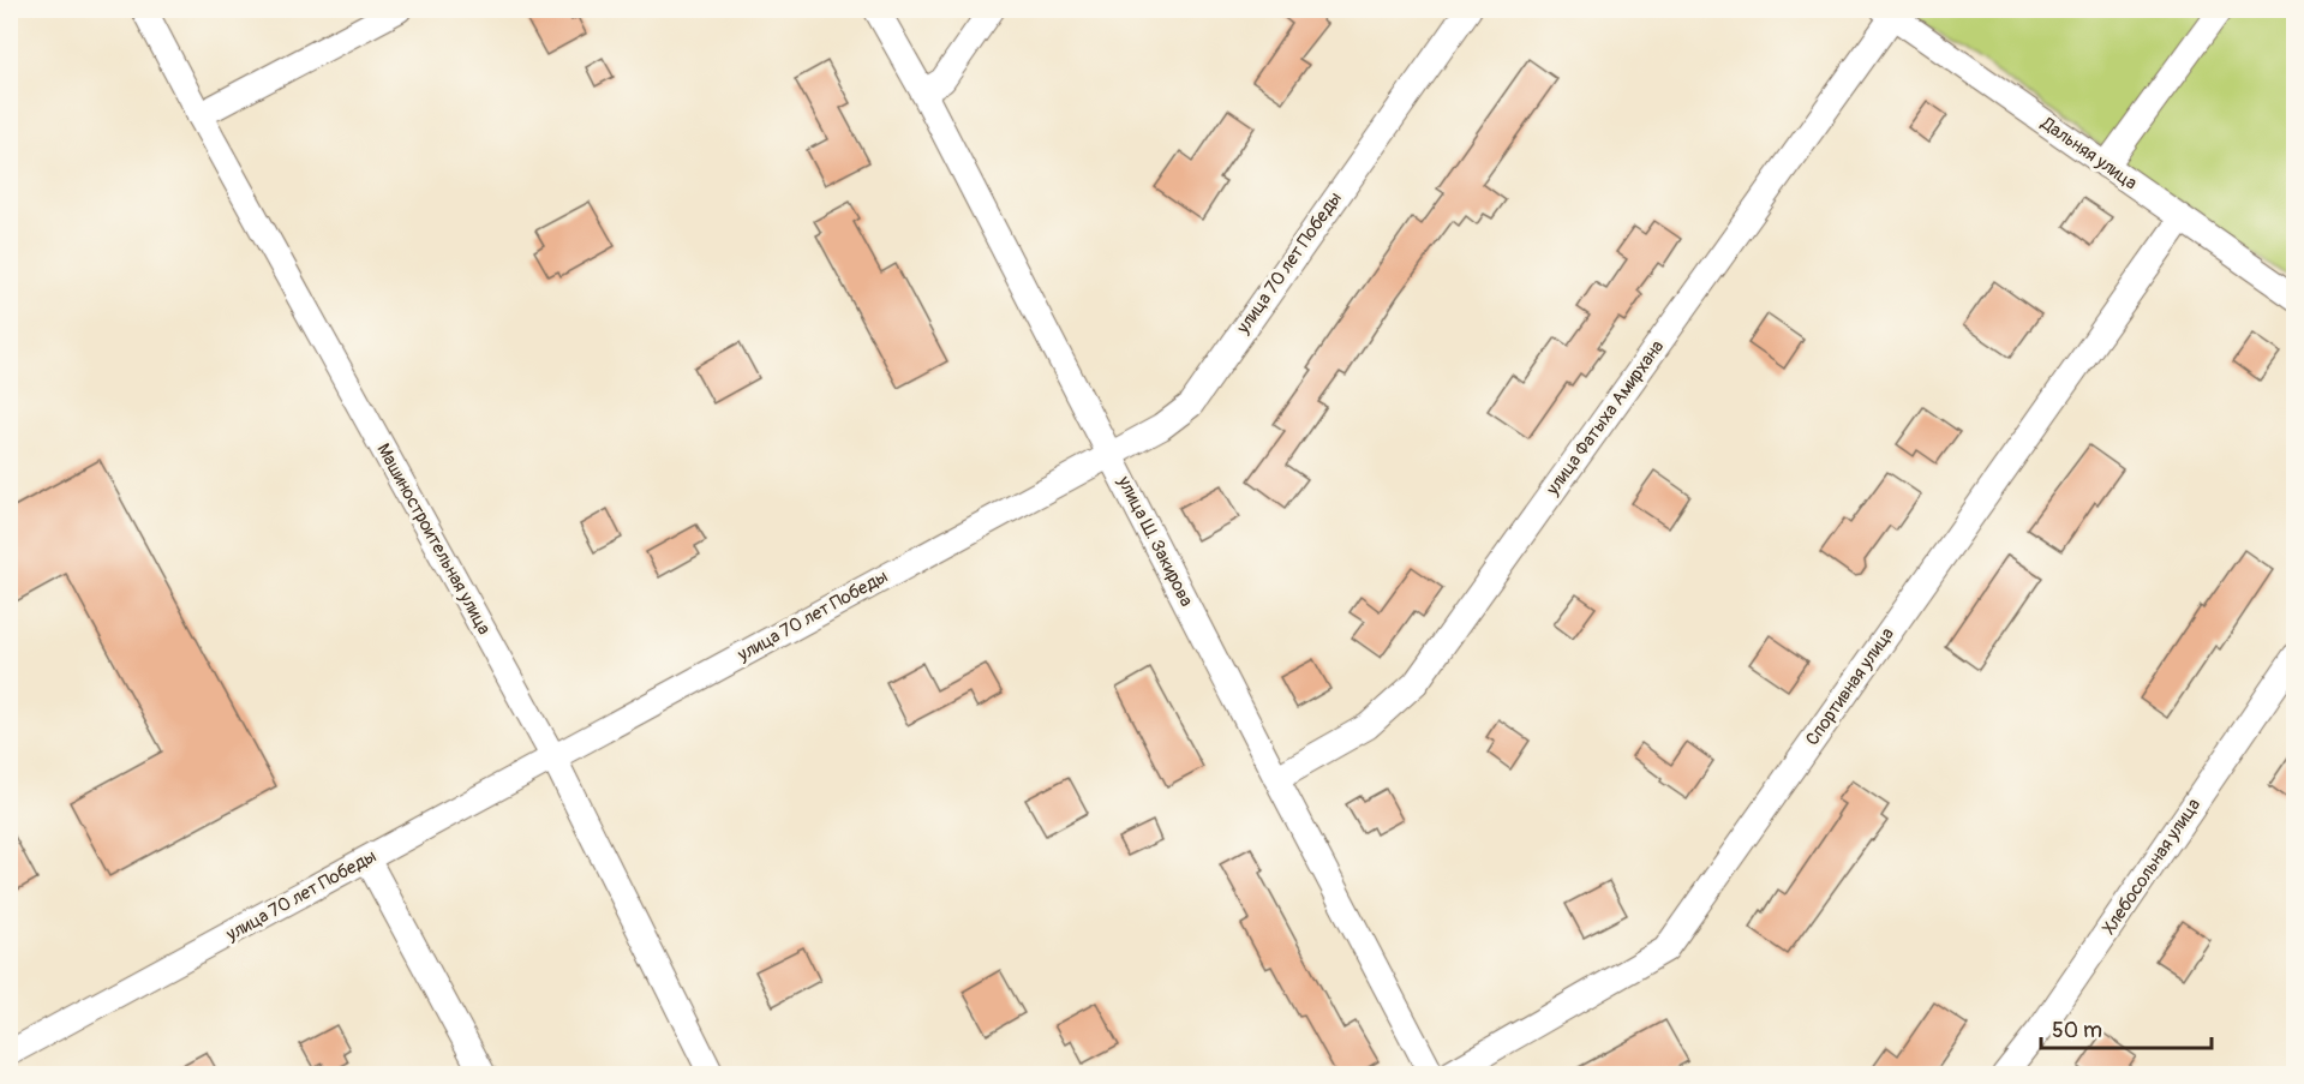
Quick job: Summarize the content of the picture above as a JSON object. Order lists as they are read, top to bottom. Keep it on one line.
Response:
{"streets":{"street":["Дальняя улица","улица 70 лет Победы","улица Фатыха Амирхана","Машиностроительная улица","улица Ш. Закирова","Спортивная улица","Хлебосольная улица"]},"crossings":[["Дальняя улица","улица Фатыха Амирхана"],["Дальняя улица","Спортивная улица"],["улица 70 лет Победы","Машиностроительная улица"],["улица 70 лет Победы","улица Ш. Закирова"],["улица Фатыха Амирхана","улица Ш. Закирова"]],"scale_bar":"50 m"}
